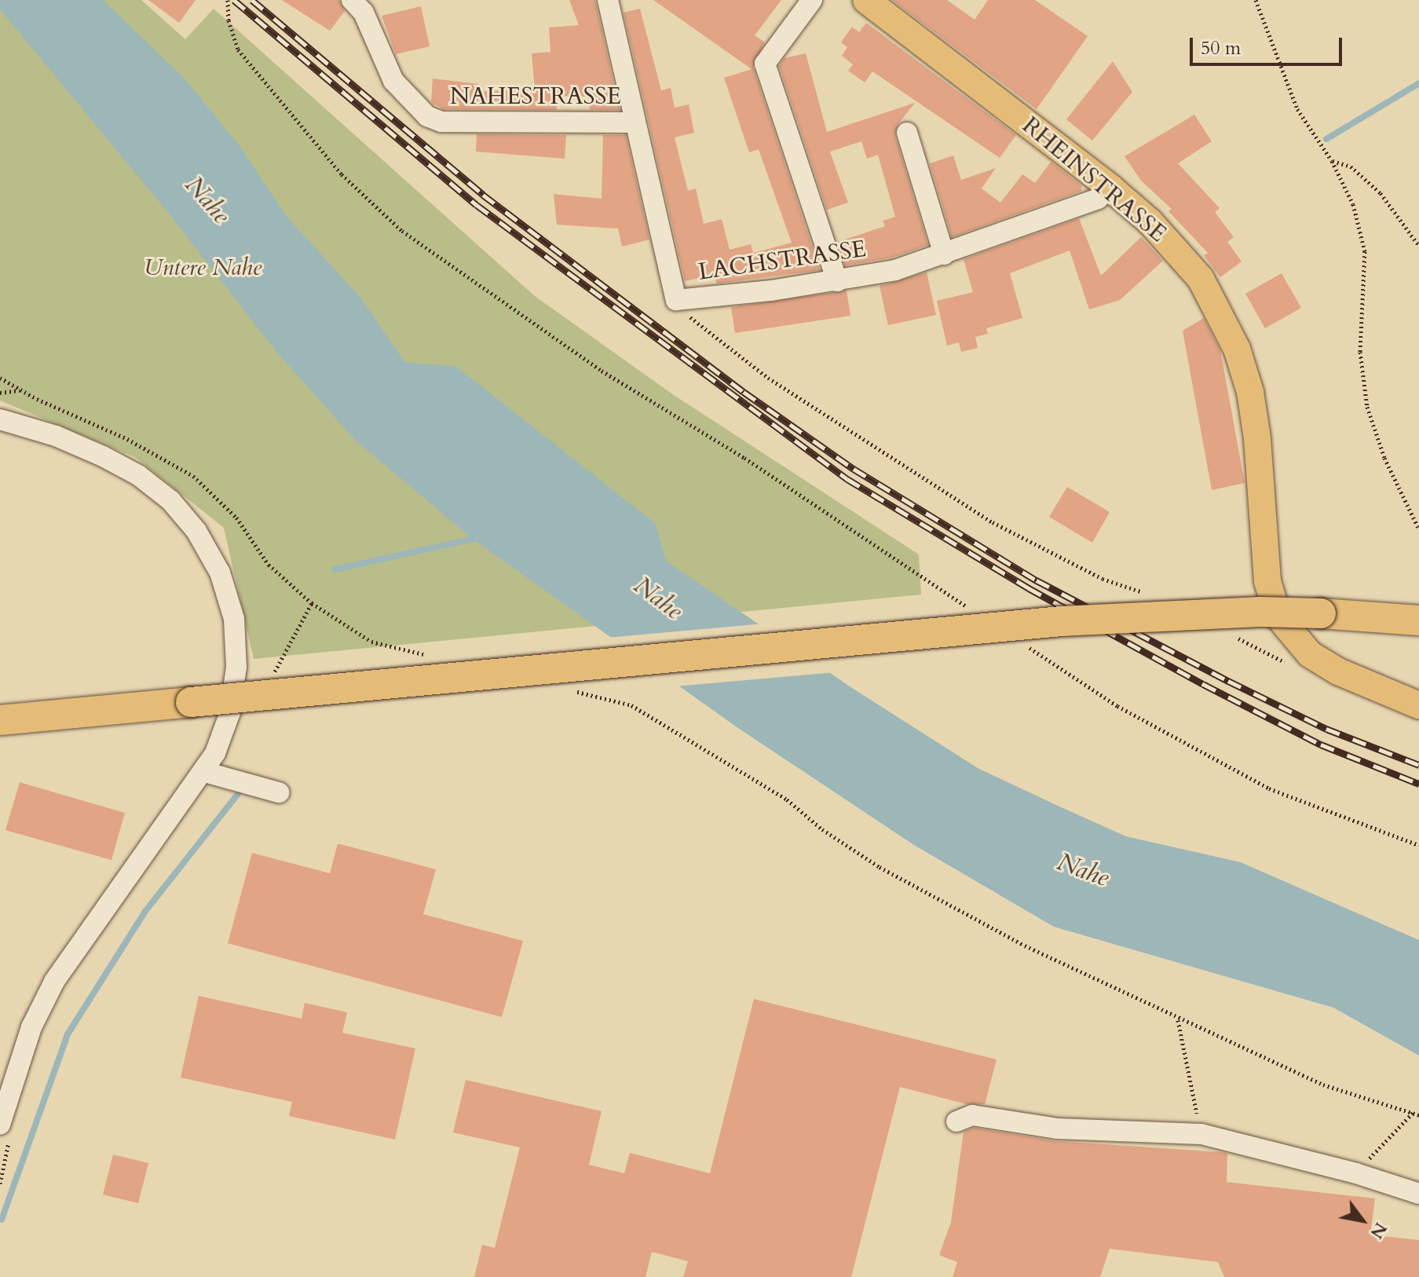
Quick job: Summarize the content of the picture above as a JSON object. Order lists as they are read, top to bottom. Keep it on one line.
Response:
{"streets":{"main road":["RHEINSTRASSE"],"street":["NAHESTRASSE","LACHSTRASSE"]},"crossings":[["NAHESTRASSE","LACHSTRASSE"],["RHEINSTRASSE","LACHSTRASSE"]],"water":["Nahe"],"parks":["Untere Nahe"],"scale_bar":"50 m","north":"bottom right"}
